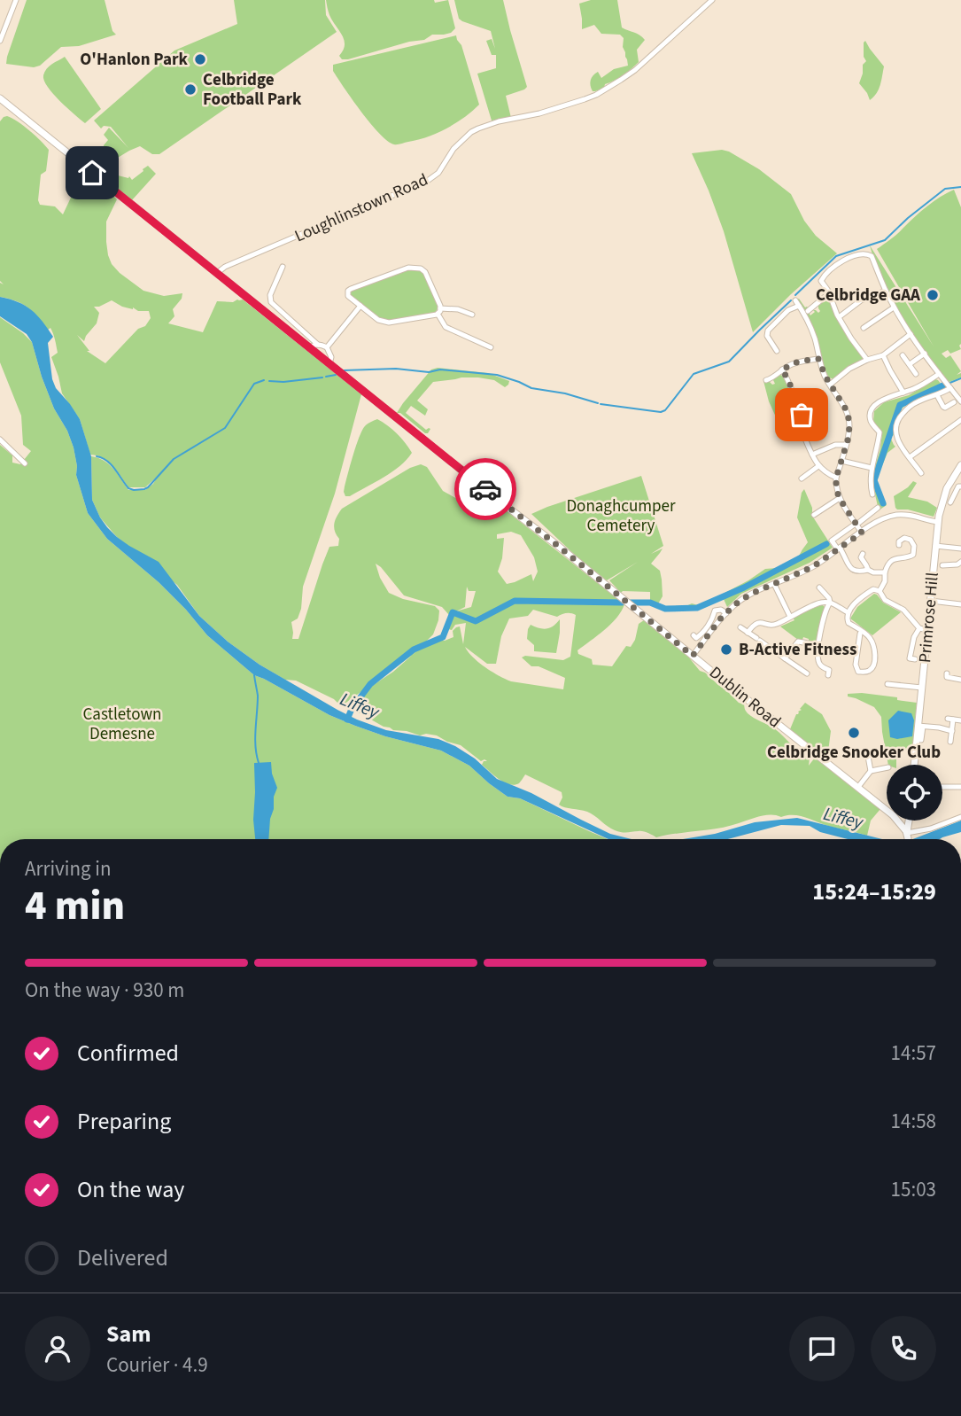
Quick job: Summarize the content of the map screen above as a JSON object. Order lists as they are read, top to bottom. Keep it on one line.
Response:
{"streets":{"main road":["Primrose Hill","Dublin Road"],"street":["Loughlinstown Road"]},"crossings":[["Loughlinstown Road","Dublin Road"]],"water":["Liffey"],"parks":["Donaghcumper Cemetery","Castletown Demesne"],"places":["O'Hanlon Park","Celbridge Football Park","Celbridge GAA","B-Active Fitness","Celbridge Snooker Club"],"page":{"heading":["4 min","Arriving in","15:24–15:29"],"panel":["Sam","Courier · 4.9"],"bar":"On the way · 930 m","list":[["Confirmed","14:57"],["Preparing","14:58"],["On the way","15:03"],"Delivered"]}}
